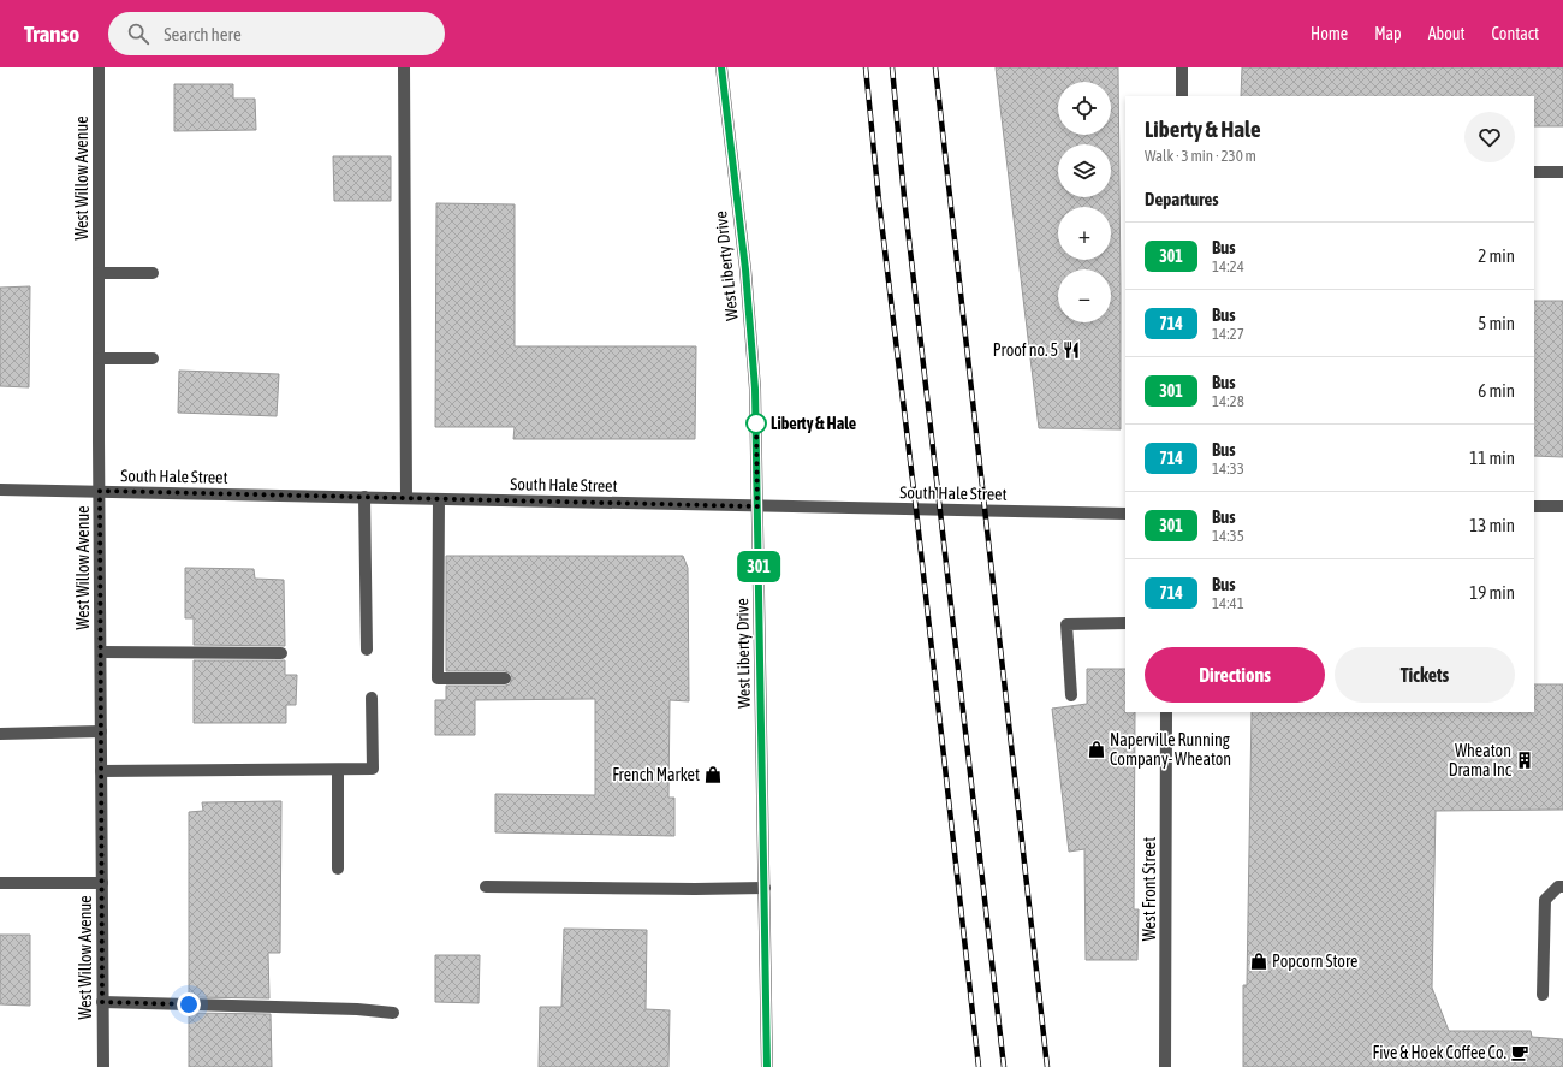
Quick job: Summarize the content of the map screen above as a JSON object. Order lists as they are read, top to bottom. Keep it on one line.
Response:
{"streets":{"street":["West Willow Avenue","West Liberty Drive","South Hale Street","West Front Street"]},"crossings":[["West Willow Avenue","South Hale Street"],["West Liberty Drive","South Hale Street"]],"places":{"restaurant":["Proof no. 5"],"other":["Liberty & Hale"],"shop":["Naperville Running Company- Wheaton","French Market","Popcorn Store"],"building":["Wheaton Drama Inc"],"cafe":["Five & Hoek Coffee Co."]},"lines":["bus line 301"],"page":{"header":"Transo","search":"Search here","nav":["Home","Map","About","Contact"],"on_map":"301","map_buttons":["+","−"],"heading":[["Liberty & Hale","Walk · 3 min · 230 m"],"Departures"],"list":[{"mark":"301","name":"Bus","note":"14:24","value":"2 min"},{"mark":"714","name":"Bus","note":"14:27","value":"5 min"},{"mark":"301","name":"Bus","note":"14:28","value":"6 min"},{"mark":"714","name":"Bus","note":"14:33","value":"11 min"},{"mark":"301","name":"Bus","note":"14:35","value":"13 min"},{"mark":"714","name":"Bus","note":"14:41","value":"19 min"}],"buttons":["Directions","Tickets"]}}
